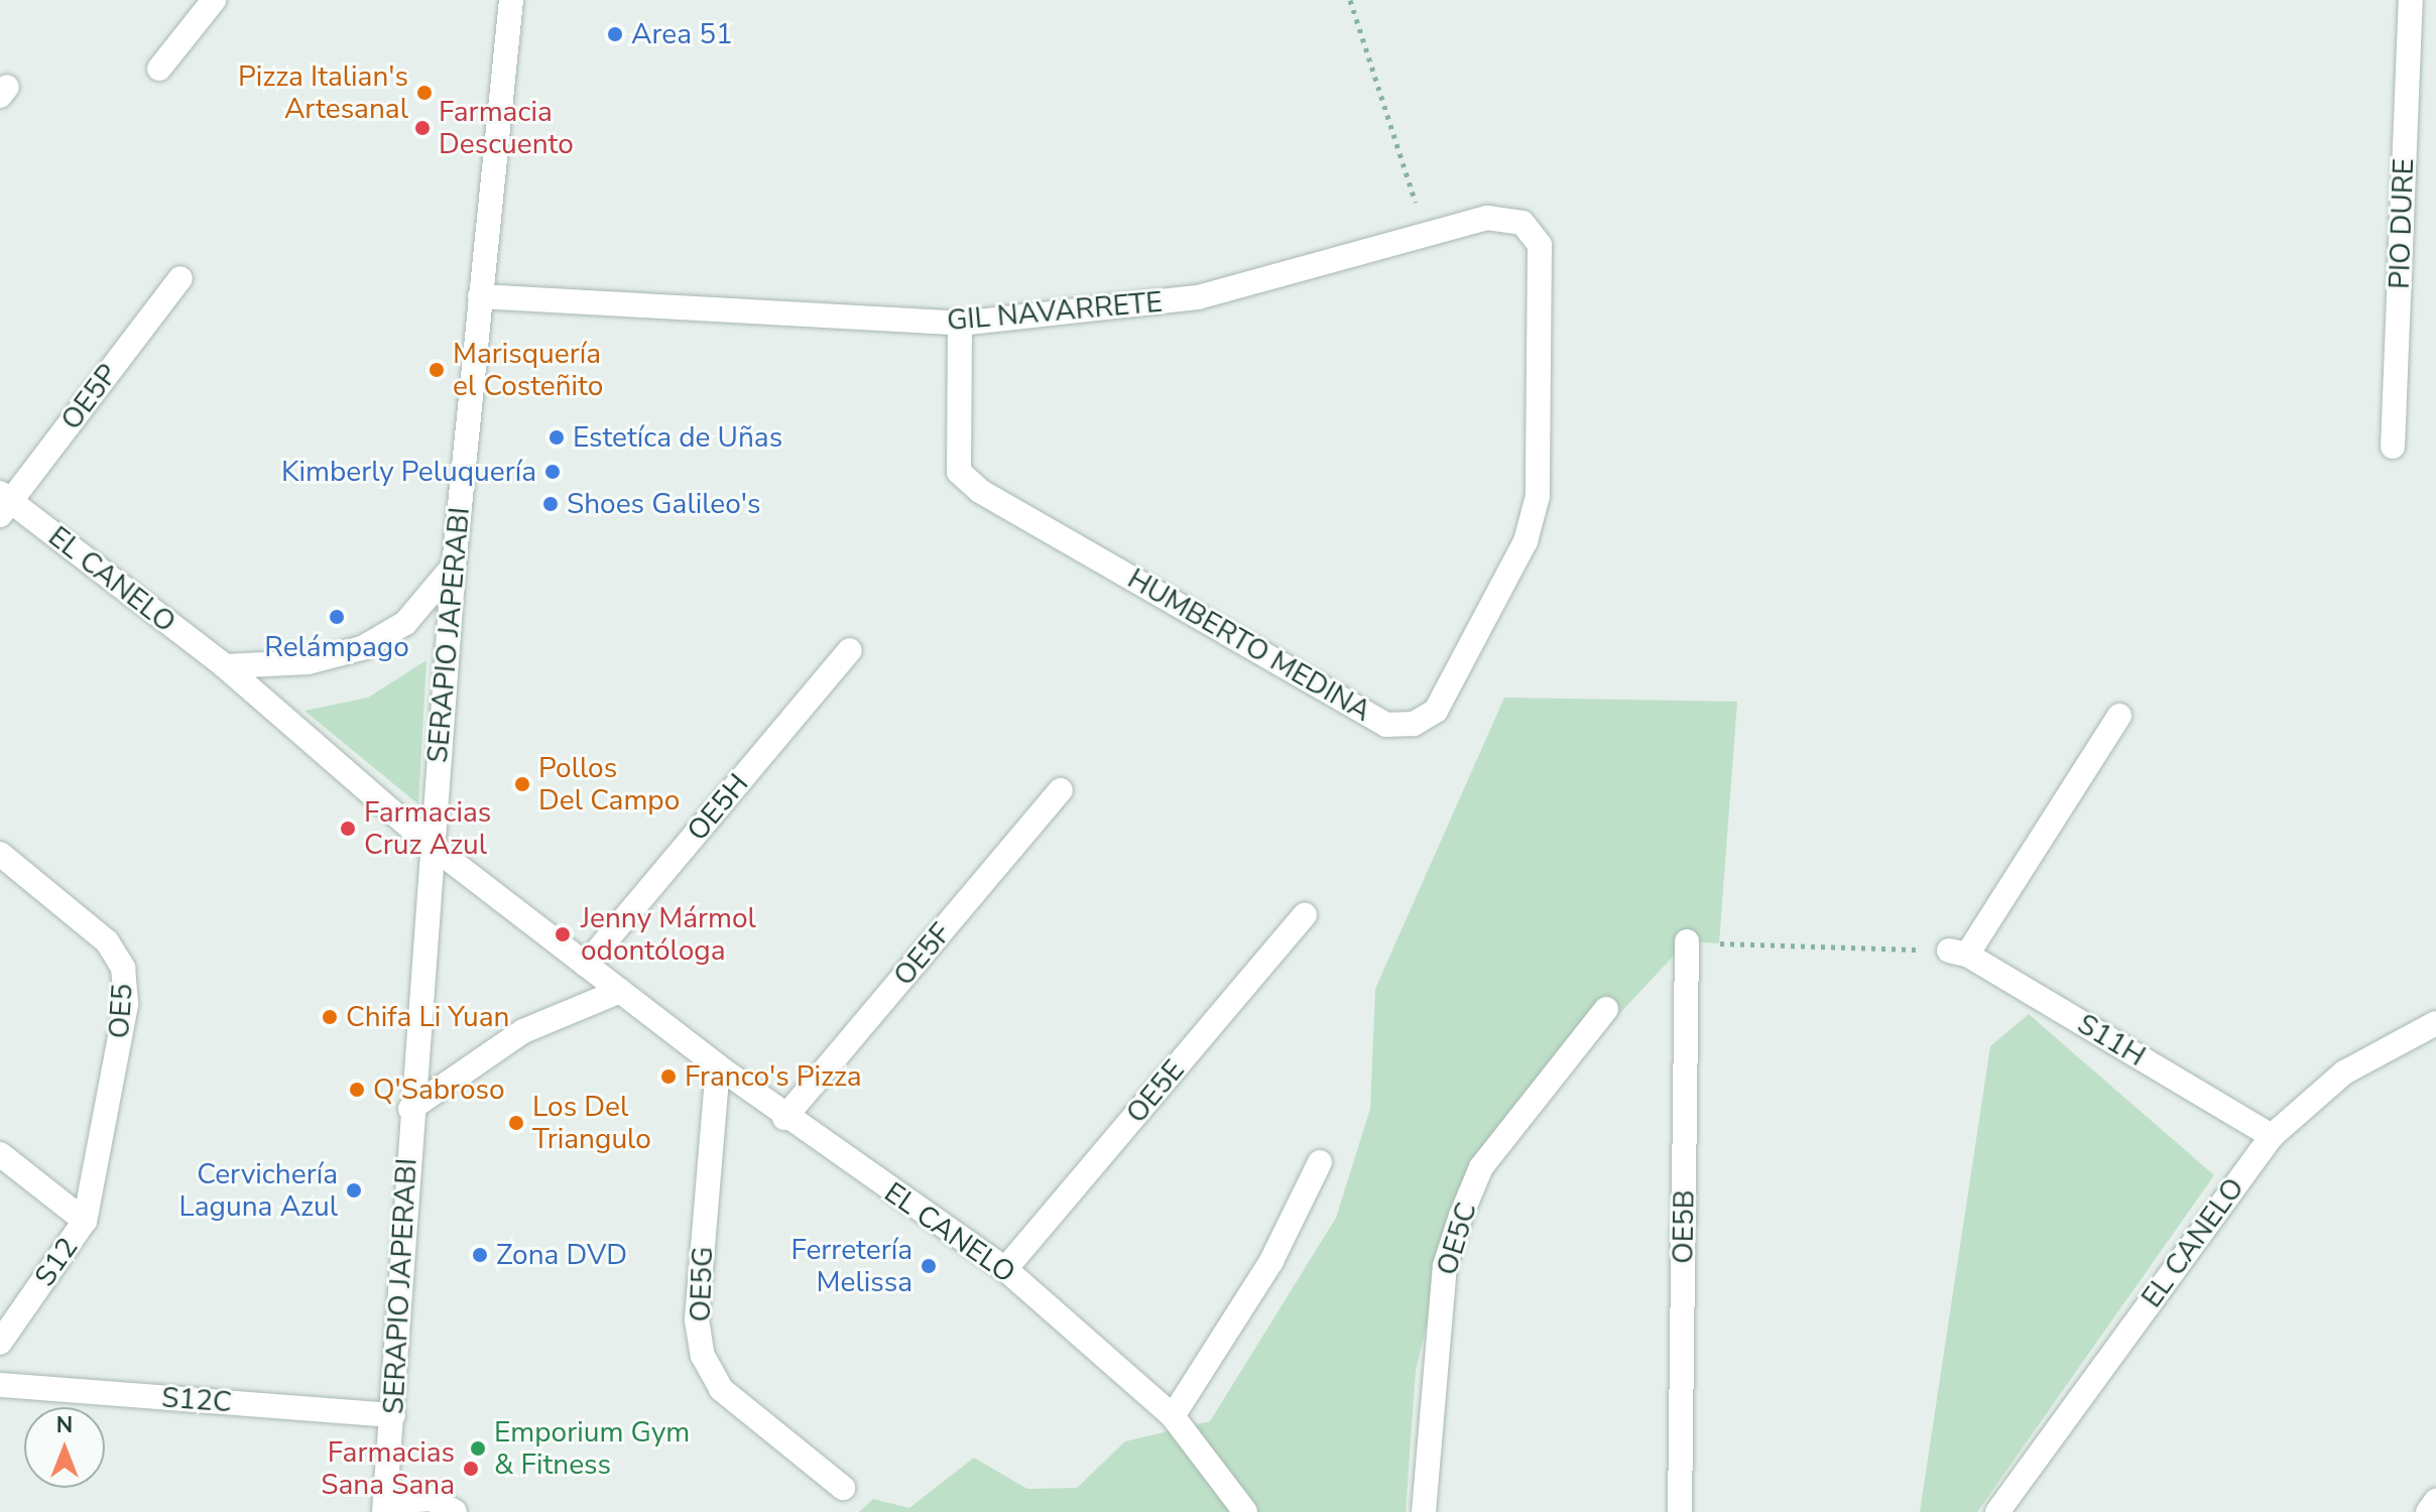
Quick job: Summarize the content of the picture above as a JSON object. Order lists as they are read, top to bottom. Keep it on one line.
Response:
{"streets":{"street":["PIO DURE","GIL NAVARRETE","OE5P","EL CANELO","SERAPIO JAPERABI","HUMBERTO MEDINA","OE5H","OE5F","OE5","S11H","OE5E","OE5B","OE5C","S12","OE5G","S12C"]},"crossings":[["GIL NAVARRETE","SERAPIO JAPERABI"],["GIL NAVARRETE","HUMBERTO MEDINA"],["OE5P","EL CANELO"],["EL CANELO","SERAPIO JAPERABI"],["EL CANELO","OE5H"],["EL CANELO","OE5F"],["EL CANELO","S11H"],["EL CANELO","OE5E"],["EL CANELO","OE5G"],["SERAPIO JAPERABI","S12C"],["OE5","S12"]],"places":["Area 51","Pizza Italian's Artesanal","Farmacia Descuento","Marisquería el Costeñito","Estetíca de Uñas","Kimberly Peluquería","Shoes Galileo's","Relámpago","Pollos Del Campo","Farmacias Cruz Azul","Jenny Mármol odontóloga","Chifa Li Yuan","Franco's Pizza","Q'Sabroso","Los Del Triangulo","Cervichería Laguna Azul","Zona DVD","Ferretería Melissa","Emporium Gym & Fitness","Farmacias Sana Sana"],"north":"top"}
